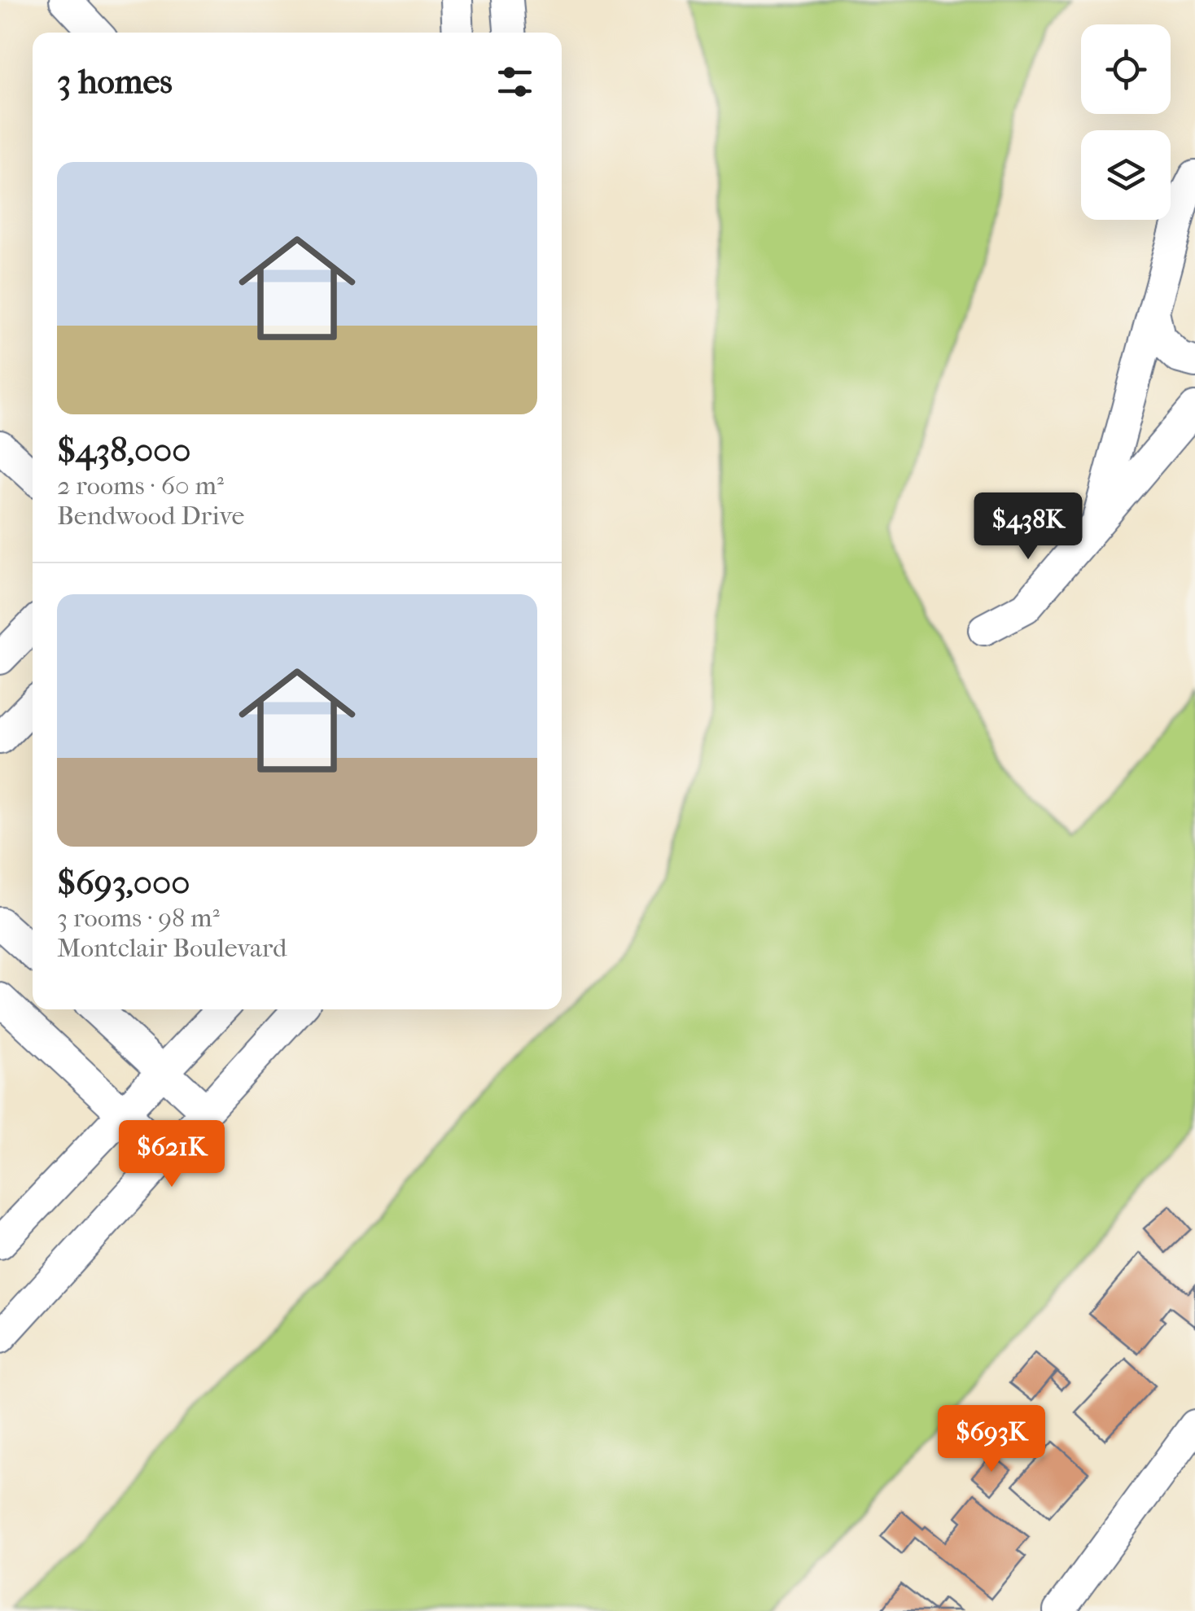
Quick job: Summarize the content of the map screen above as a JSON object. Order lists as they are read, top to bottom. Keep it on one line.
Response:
{"page":{"heading":"3 homes","list":[{"name":"$438,000","note":"2 rooms · 60 m² · Bendwood Drive"},{"name":"$693,000","note":"3 rooms · 98 m² · Montclair Boulevard"}],"price":["$438K","$621K","$693K"]}}
